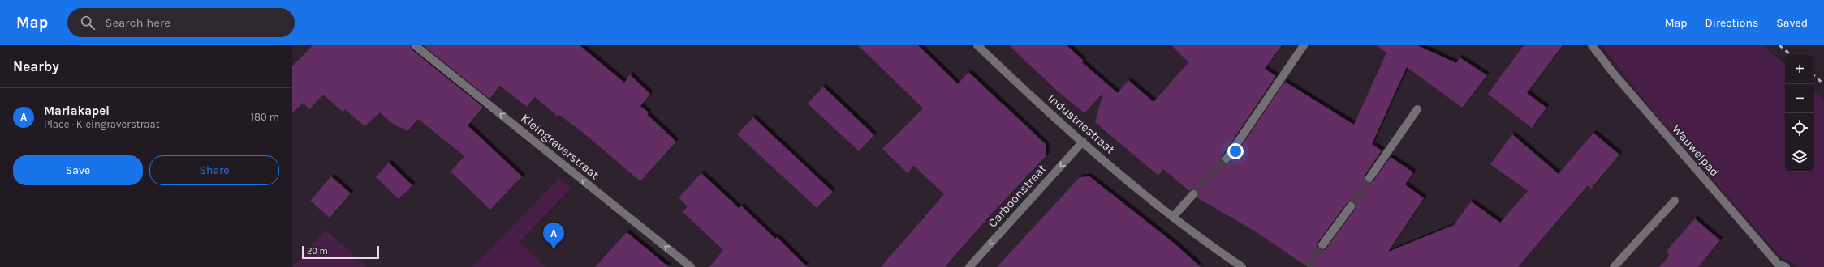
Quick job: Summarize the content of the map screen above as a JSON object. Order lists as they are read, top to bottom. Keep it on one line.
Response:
{"streets":{"street":["Industriestraat","Kleingraverstraat","Wauwelpad","Carboonstraat"]},"crossings":[["Industriestraat","Carboonstraat"]],"one_way":["Kleingraverstraat","Carboonstraat"],"scale_bar":"20 m","page":{"header":"Map","search":"Search here","nav":["Map","Directions","Saved"],"heading":"Nearby","map_buttons":["+","−"],"list":[{"mark":"A","name":"Mariakapel","note":"Place · Kleingraverstraat","value":"180 m"}],"buttons":["Save","Share"],"pins":"A","scale":"20 m"}}
